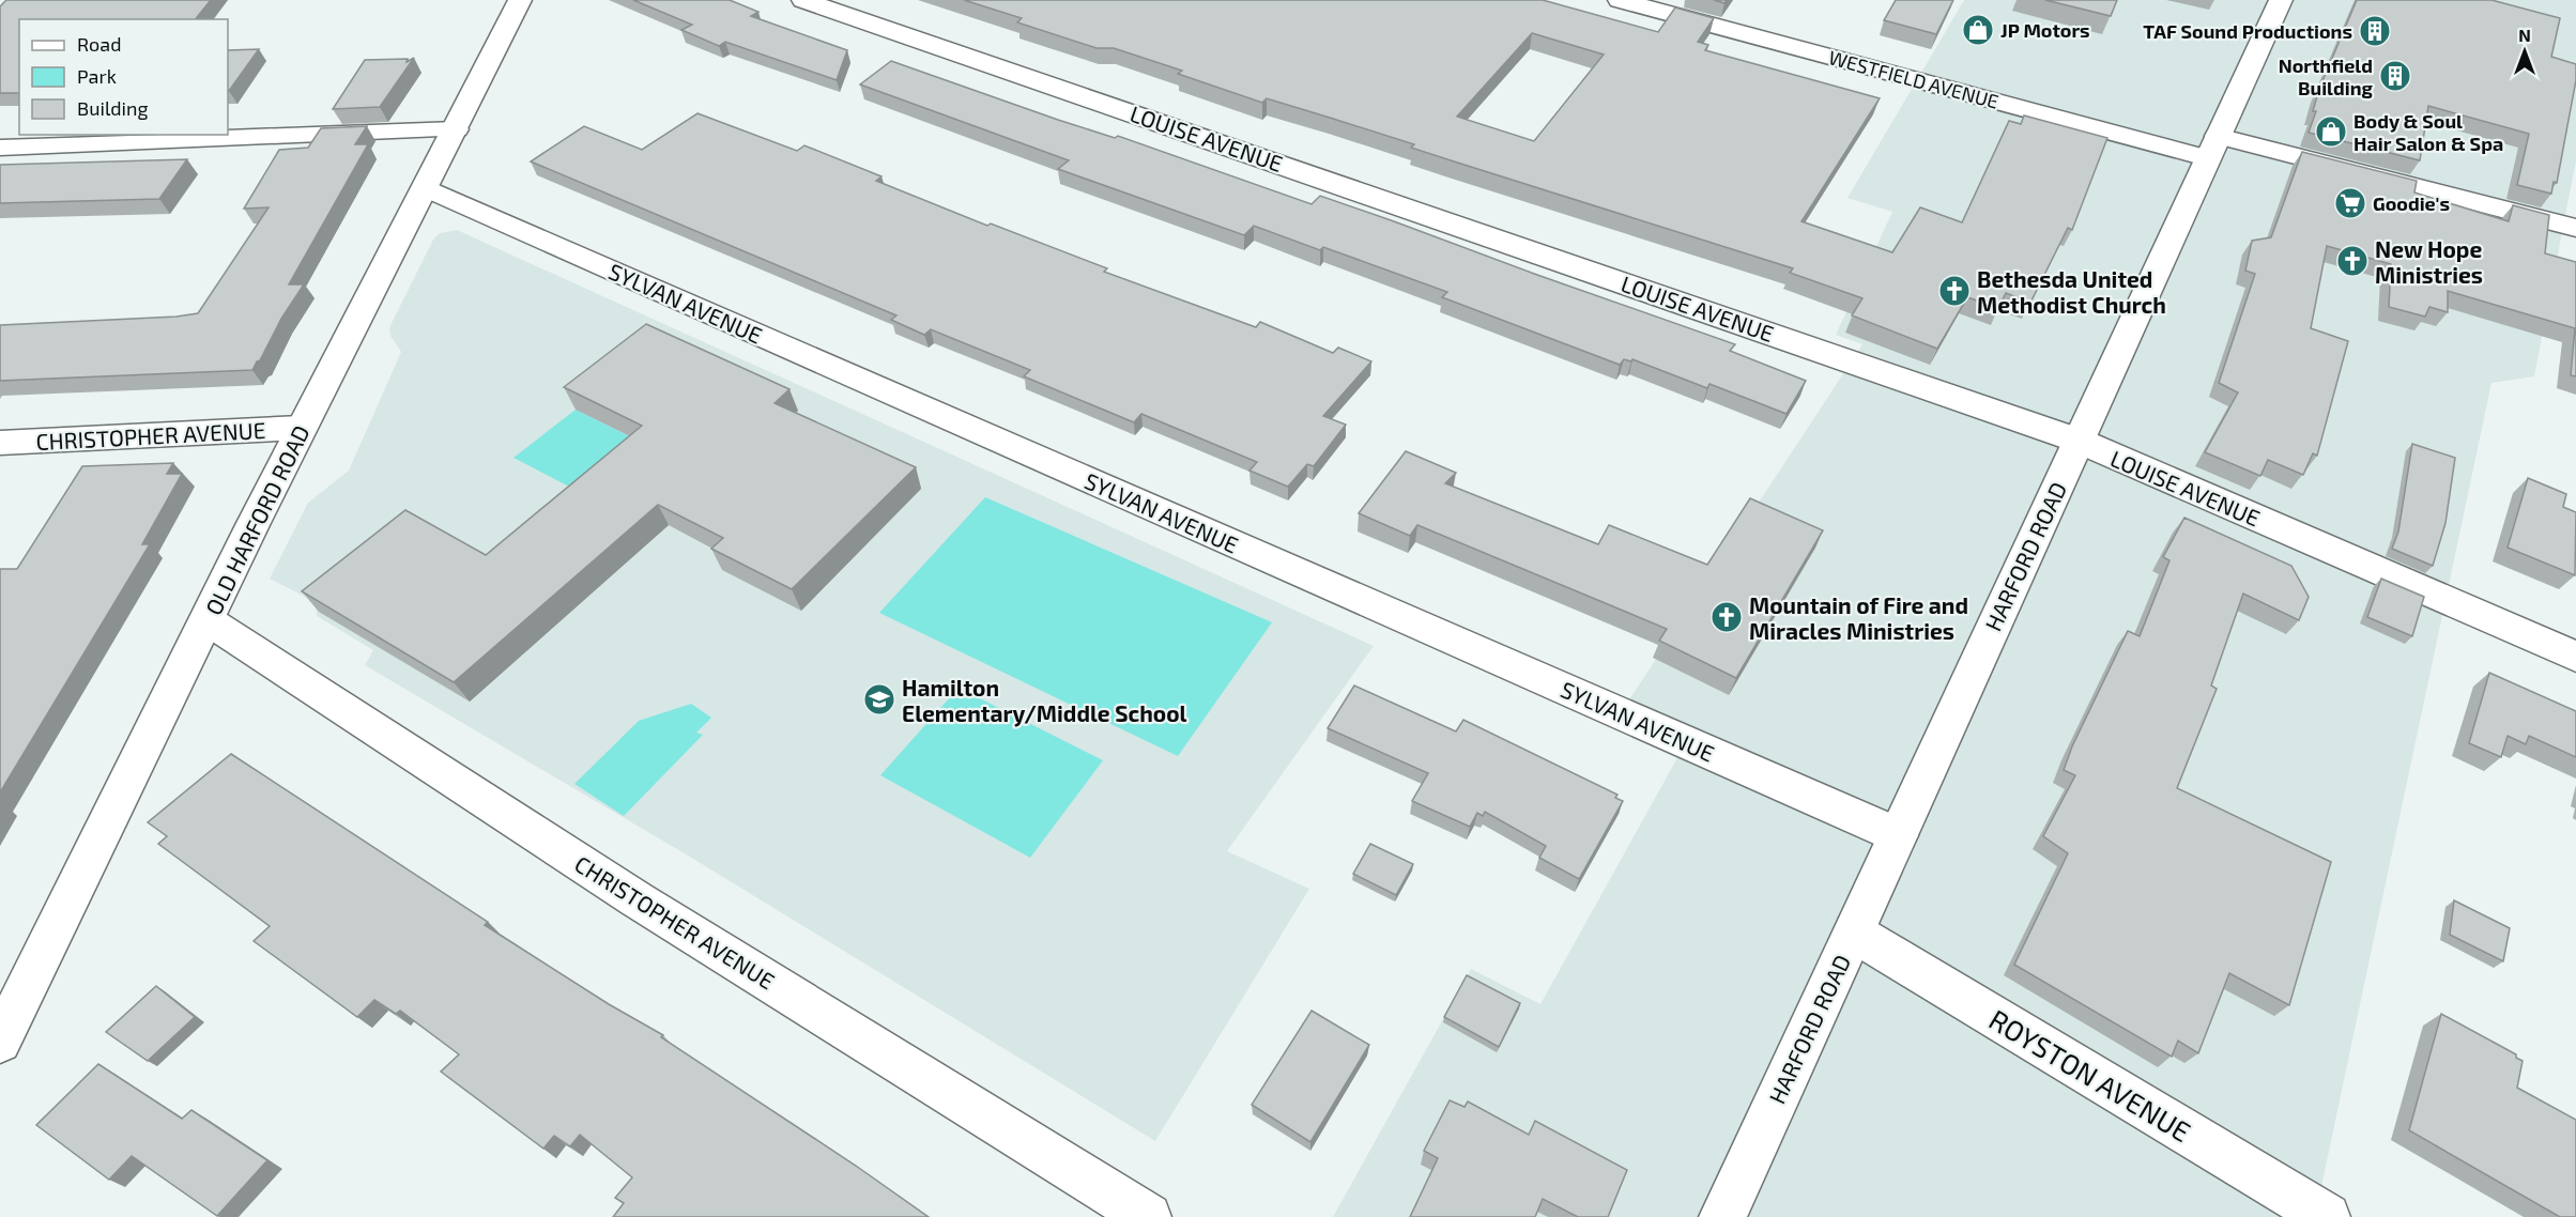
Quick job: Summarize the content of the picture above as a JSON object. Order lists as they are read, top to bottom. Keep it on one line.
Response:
{"streets":{"street":["WESTFIELD AVENUE","LOUISE AVENUE","SYLVAN AVENUE","CHRISTOPHER AVENUE","OLD HARFORD ROAD","HARFORD ROAD","ROYSTON AVENUE"]},"crossings":[["WESTFIELD AVENUE","HARFORD ROAD"],["LOUISE AVENUE","HARFORD ROAD"],["SYLVAN AVENUE","OLD HARFORD ROAD"],["SYLVAN AVENUE","HARFORD ROAD"],["CHRISTOPHER AVENUE","OLD HARFORD ROAD"],["HARFORD ROAD","ROYSTON AVENUE"]],"places":{"shop":["JP Motors","Body & Soul Hair Salon & Spa"],"building":["TAF Sound Productions","Northfield Building"],"supermarket":["Goodie's"],"church":["New Hope Ministries","Bethesda United Methodist Church","Mountain of Fire and Miracles Ministries"],"school or university":["Hamilton Elementary/Middle School"]},"legend":["Road","Park","Building"],"north":"top"}
